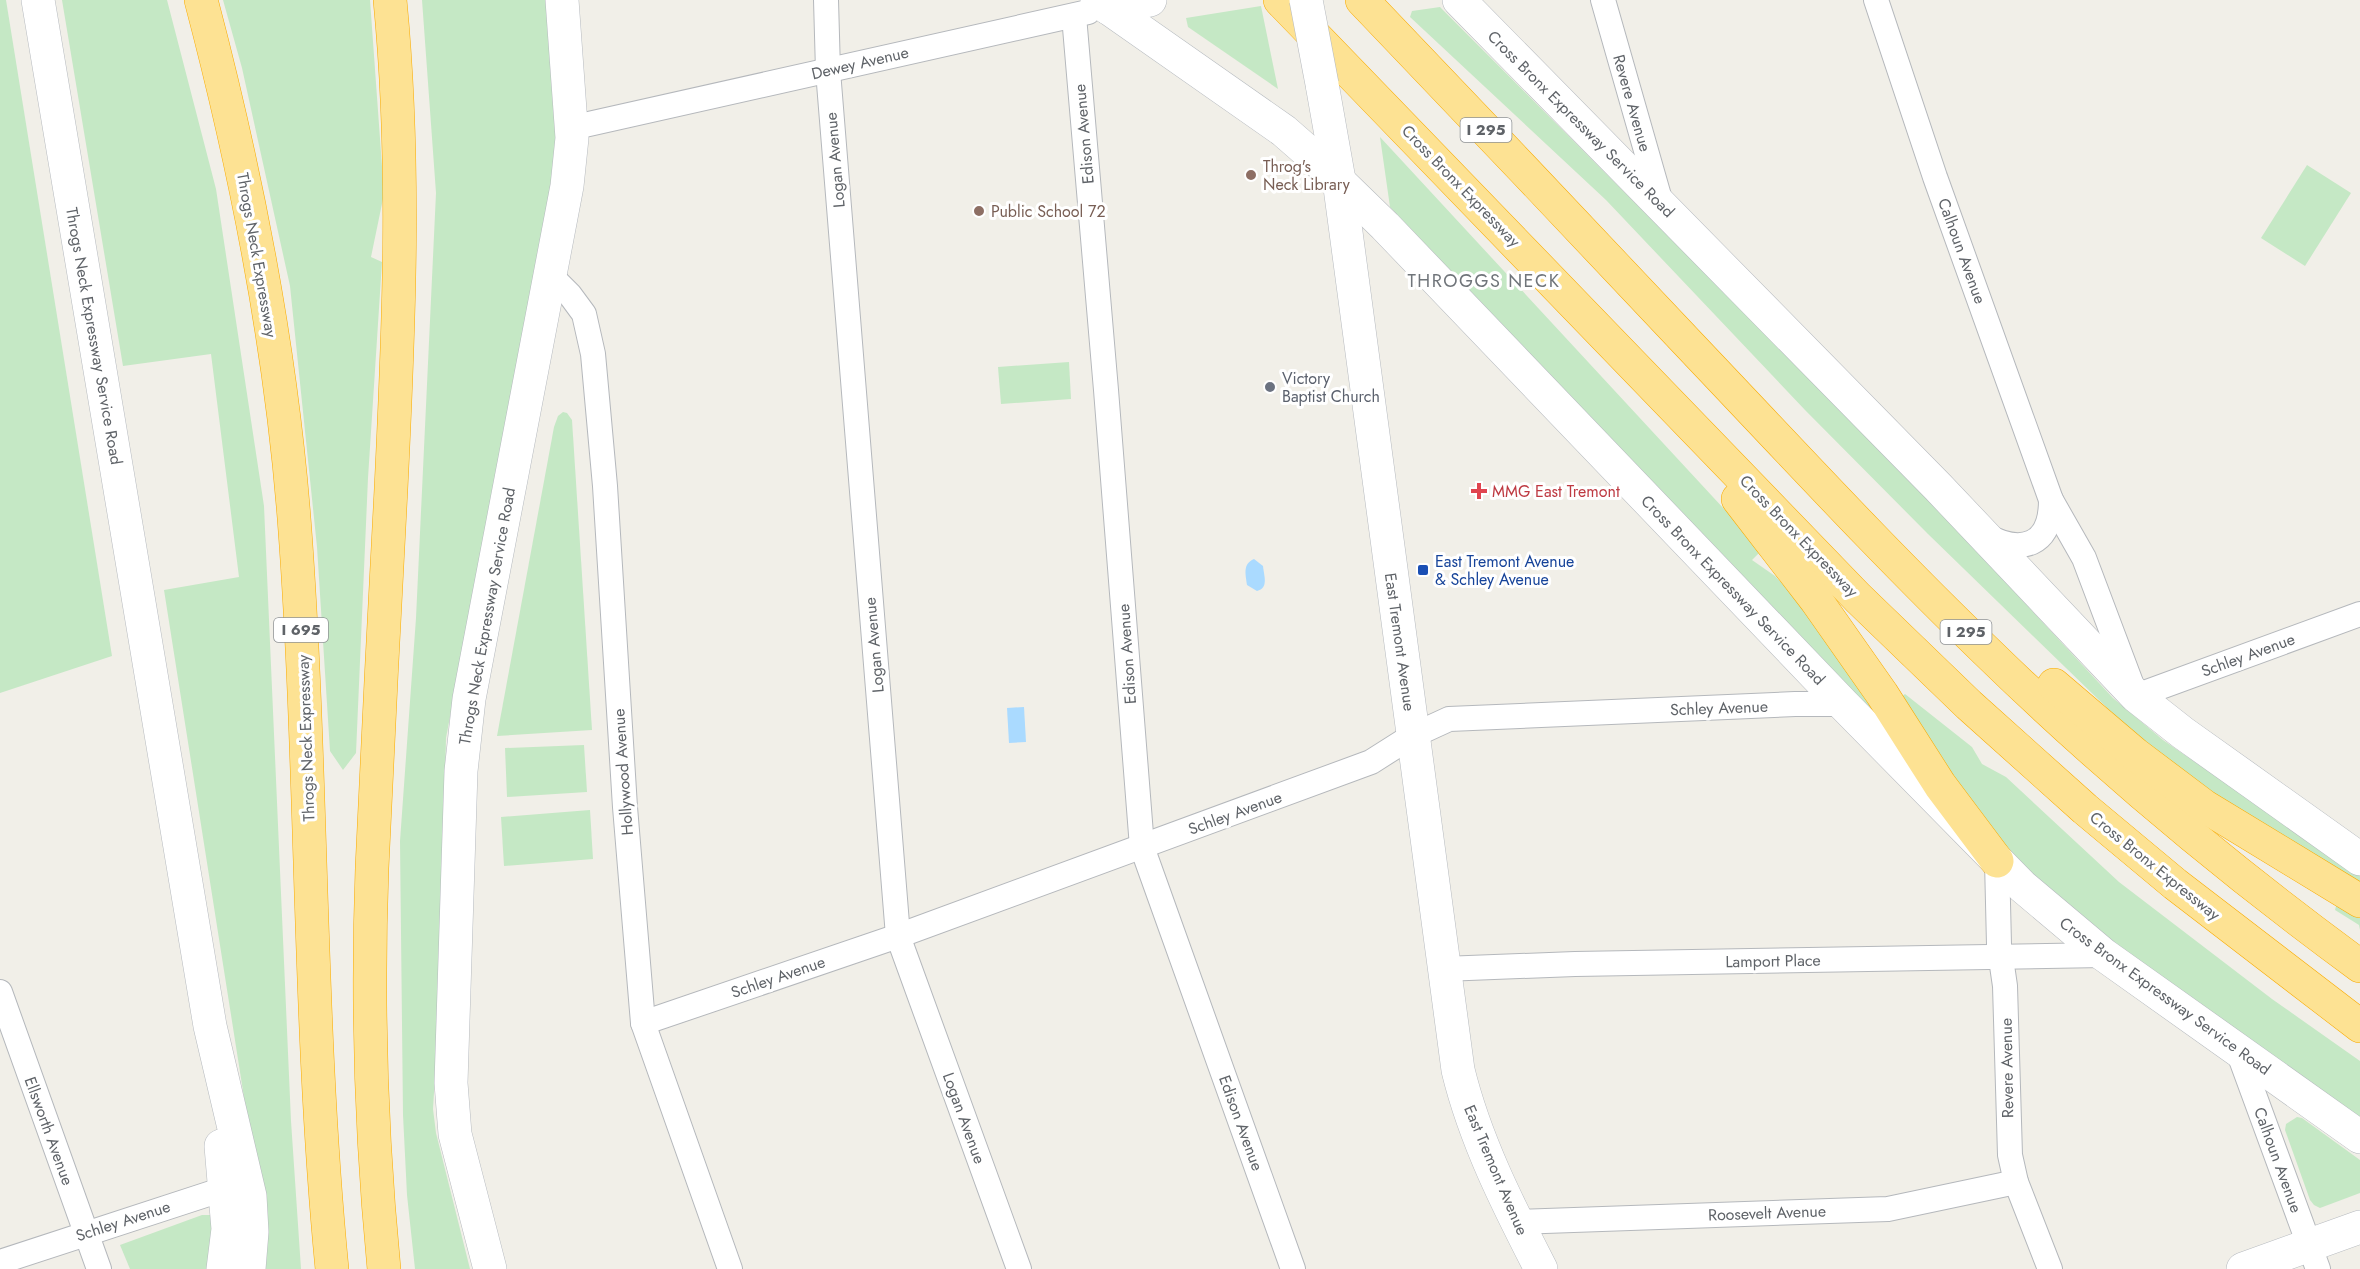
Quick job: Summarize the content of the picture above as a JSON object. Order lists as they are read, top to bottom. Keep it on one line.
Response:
{"streets":{"highway":["I 295","Cross Bronx Expressway","Throgs Neck Expressway","I 695"],"main road":["Dewey Avenue","Cross Bronx Expressway Service Road","Throgs Neck Expressway Service Road","East Tremont Avenue"],"street":["Revere Avenue","Edison Avenue","Logan Avenue","Calhoun Avenue","Schley Avenue","Hollywood Avenue","Lamport Place","Ellsworth Avenue","Roosevelt Avenue"]},"crossings":[["Dewey Avenue","Cross Bronx Expressway Service Road"],["Dewey Avenue","Edison Avenue"],["Dewey Avenue","Logan Avenue"],["Dewey Avenue","Throgs Neck Expressway Service Road"],["Revere Avenue","Cross Bronx Expressway Service Road"],["Revere Avenue","Lamport Place"],["Revere Avenue","Roosevelt Avenue"],["Cross Bronx Expressway Service Road","Edison Avenue"],["Cross Bronx Expressway Service Road","Calhoun Avenue"],["Cross Bronx Expressway Service Road","East Tremont Avenue"],["Cross Bronx Expressway Service Road","Schley Avenue"],["Cross Bronx Expressway Service Road","Lamport Place"],["Edison Avenue","Schley Avenue"],["Logan Avenue","Schley Avenue"],["Calhoun Avenue","Schley Avenue"],["Throgs Neck Expressway Service Road","Schley Avenue"],["Throgs Neck Expressway Service Road","Hollywood Avenue"],["East Tremont Avenue","Schley Avenue"],["East Tremont Avenue","Lamport Place"],["East Tremont Avenue","Roosevelt Avenue"],["Schley Avenue","Hollywood Avenue"],["Schley Avenue","Ellsworth Avenue"]],"districts":["THROGGS NECK"],"places":{"other":["Throg's Neck Library","Public School 72","Victory Baptist Church"],"health":["MMG East Tremont"],"transit":["East Tremont Avenue & Schley Avenue"]}}
